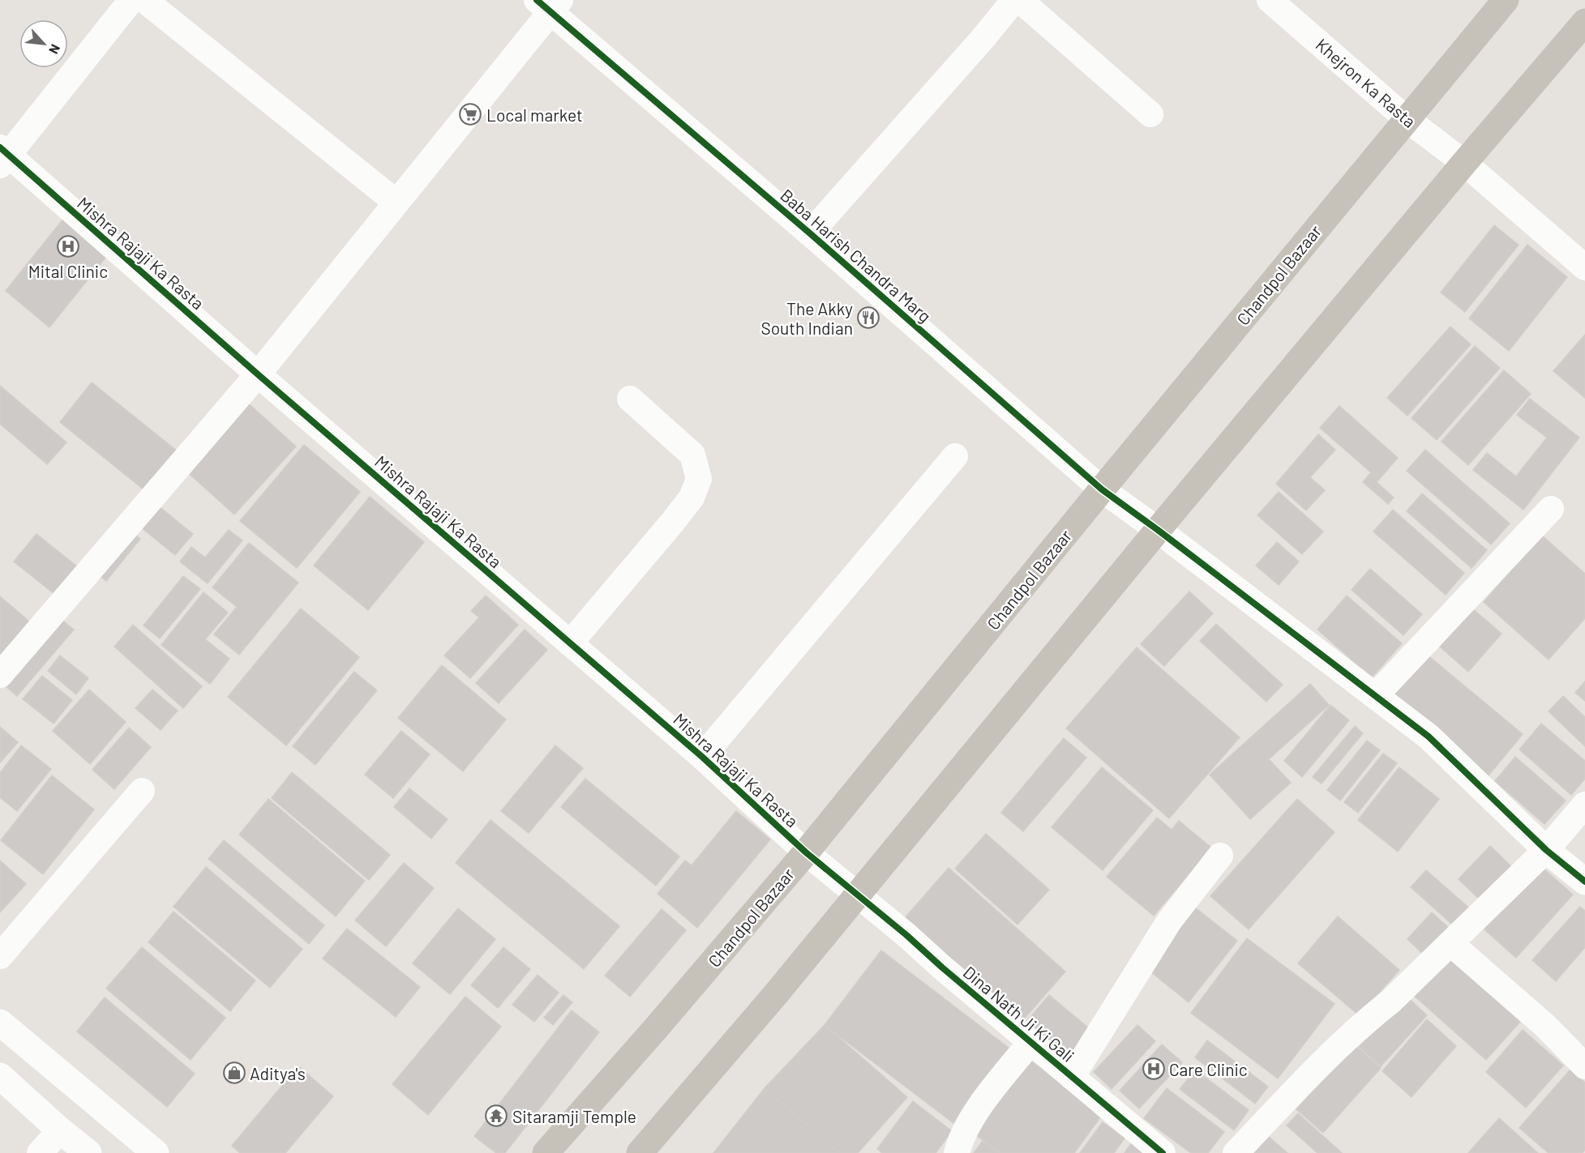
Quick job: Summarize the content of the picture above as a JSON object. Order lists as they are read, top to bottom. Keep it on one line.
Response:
{"streets":{"main road":["Chandpol Bazaar"],"street":["Khejron Ka Rasta","Mishra Rajaji Ka Rasta","Baba Harish Chandra Marg","Dina Nath Ji Ki Gali"]},"crossings":[["Khejron Ka Rasta","Chandpol Bazaar"],["Mishra Rajaji Ka Rasta","Chandpol Bazaar"],["Mishra Rajaji Ka Rasta","Dina Nath Ji Ki Gali"],["Baba Harish Chandra Marg","Chandpol Bazaar"]],"places":{"supermarket":["Local market"],"hospital":["Mital Clinic","Care Clinic"],"restaurant":["The Akky South Indian"],"shop":["Aditya's"],"temple":["Sitaramji Temple"]},"north":"bottom right"}
